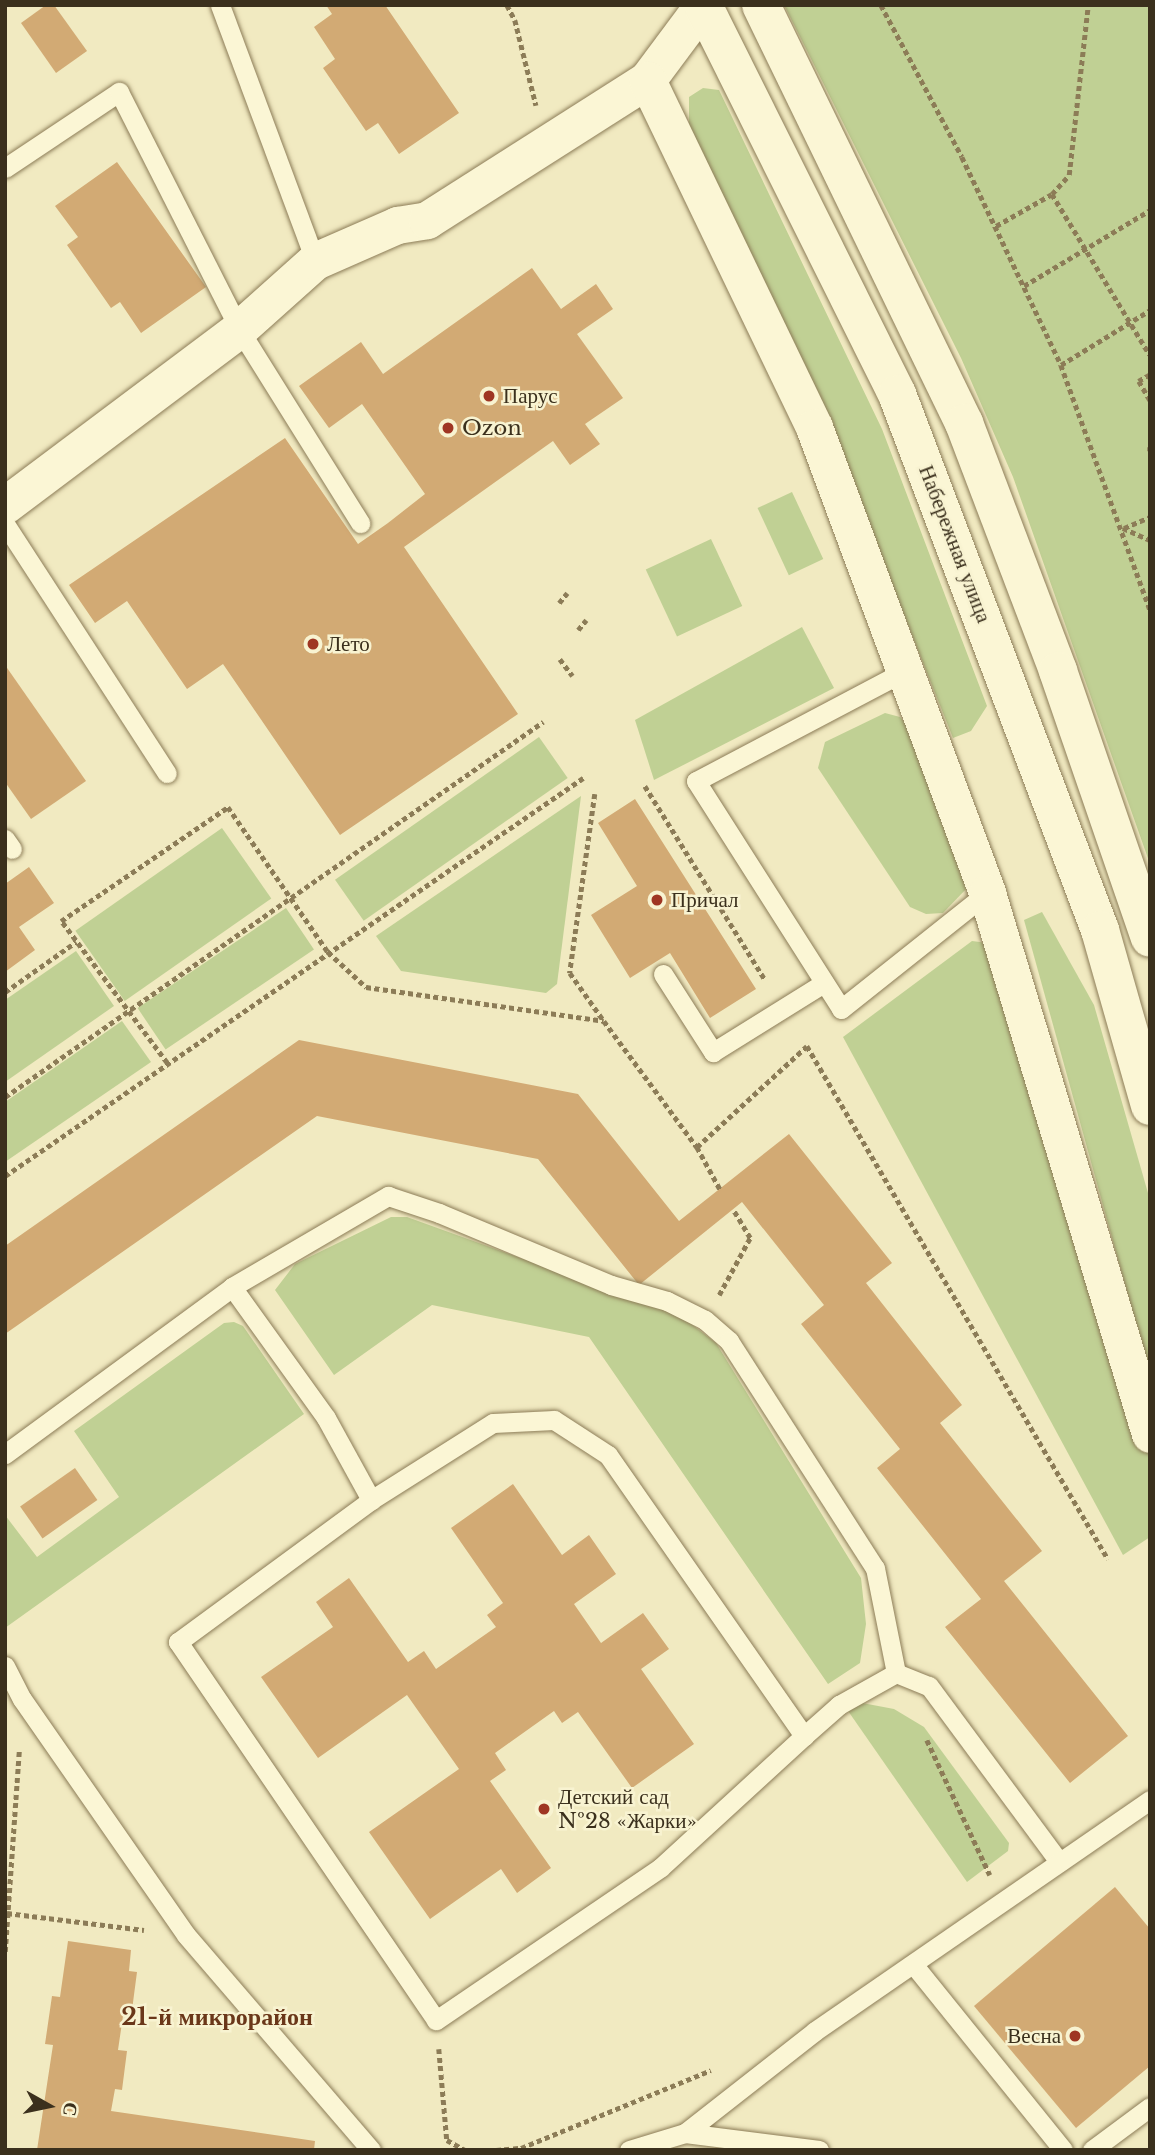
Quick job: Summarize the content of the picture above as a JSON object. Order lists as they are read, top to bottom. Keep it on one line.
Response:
{"streets":{"main road":["Набережная улица"]},"districts":["21-й микрорайон"],"places":["Парус","Ozon","Лето","Причал","Детский сад №28 «Жарки»","Весна"],"north":"right"}
